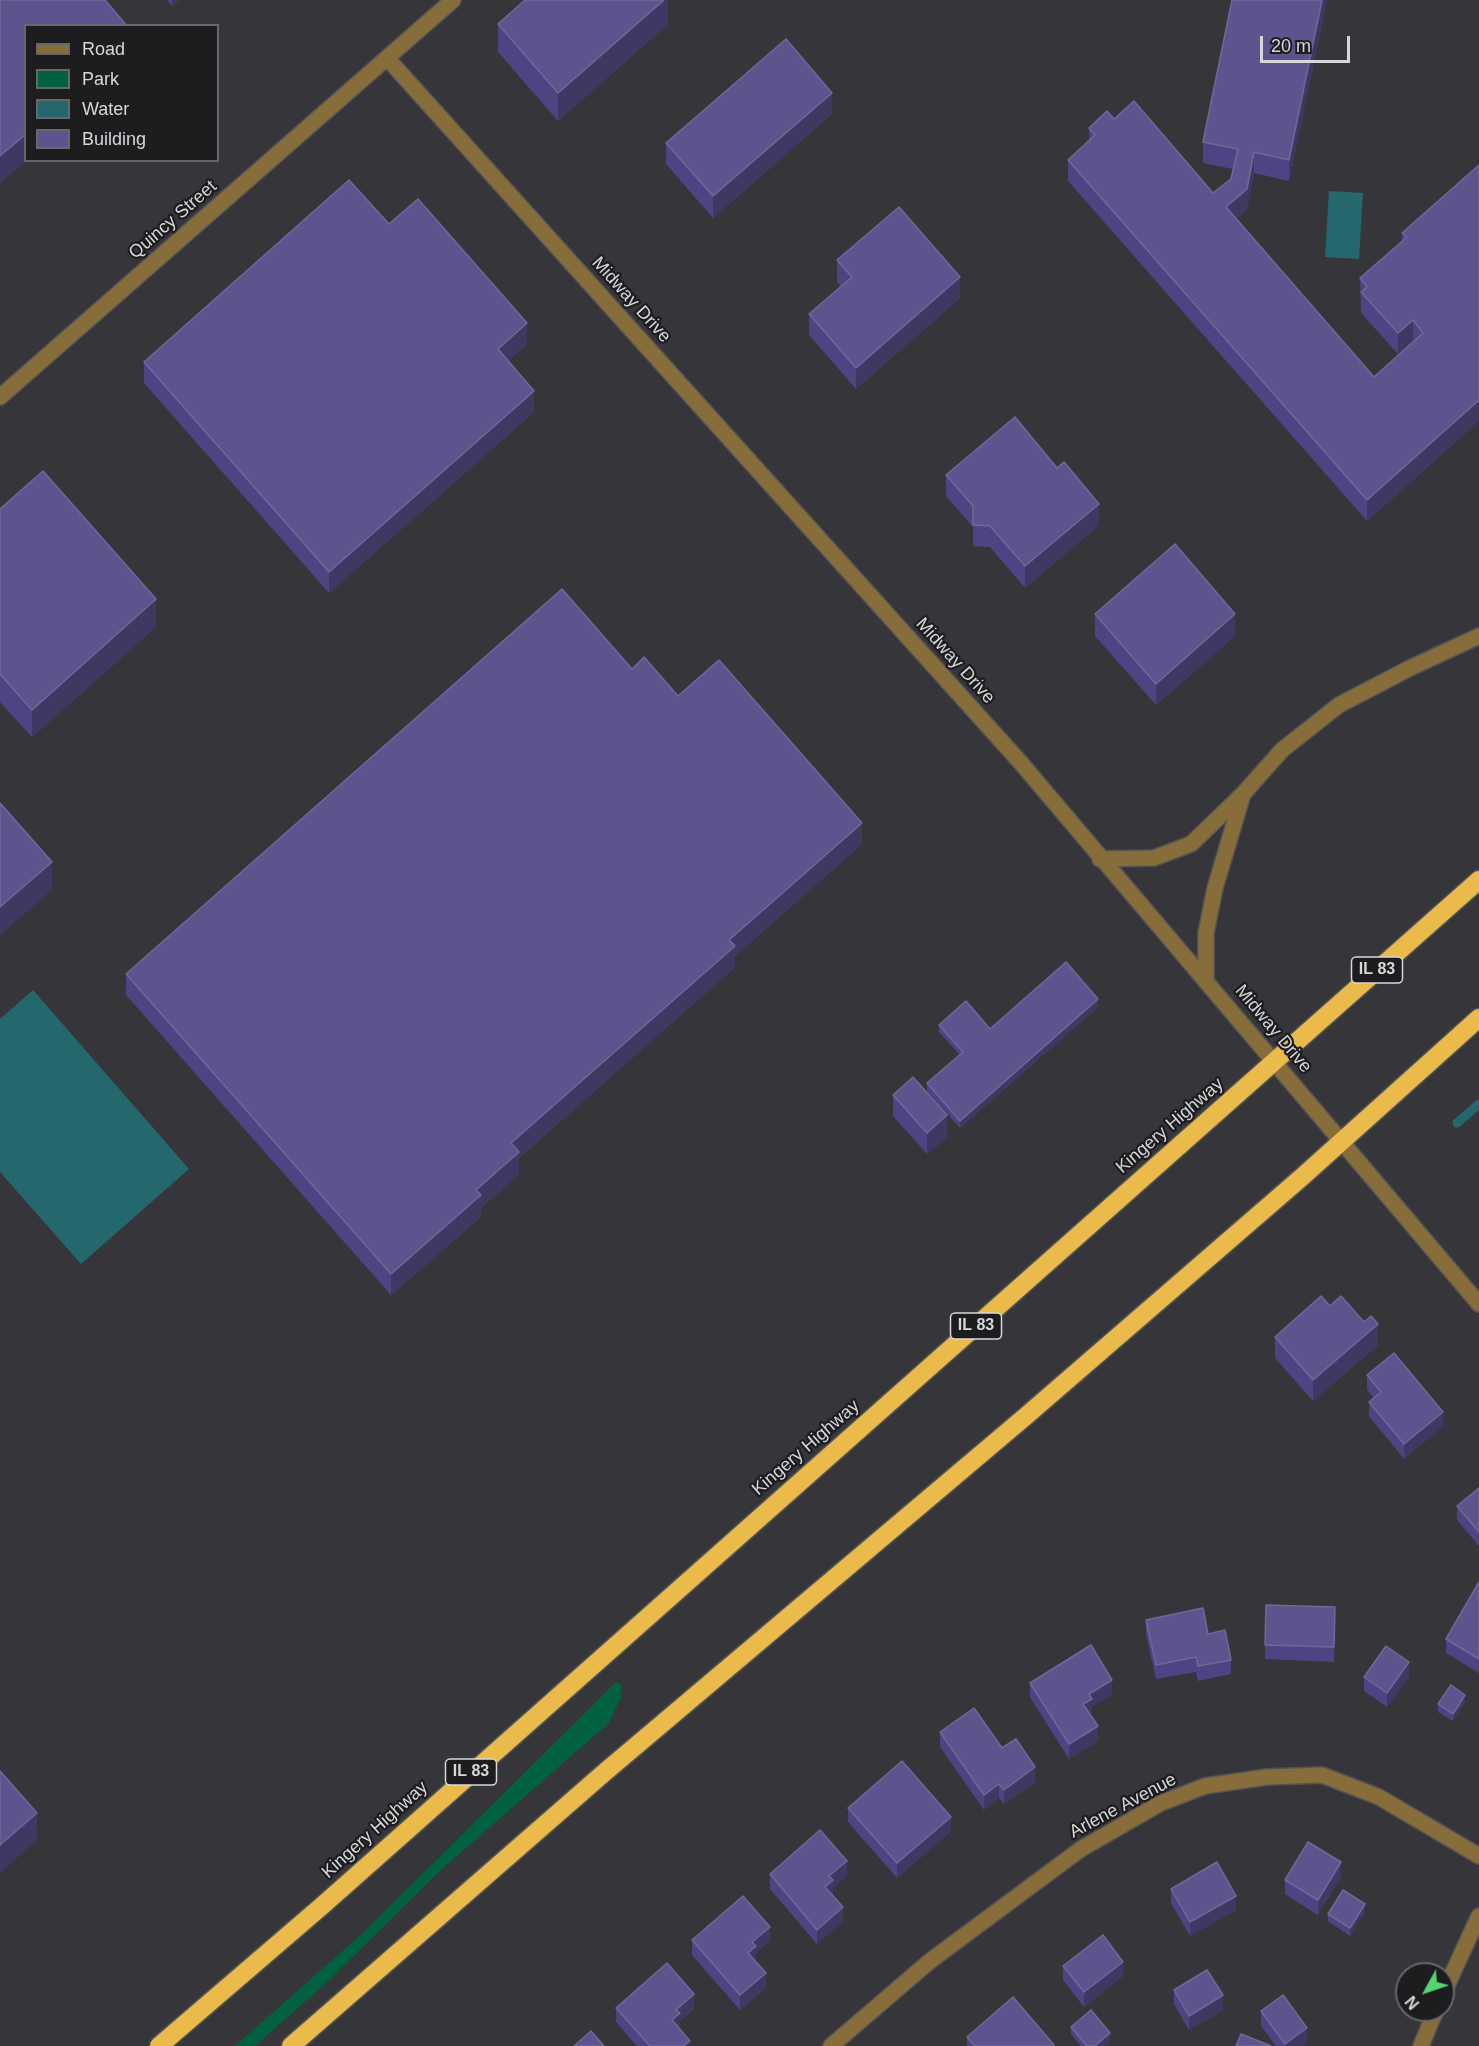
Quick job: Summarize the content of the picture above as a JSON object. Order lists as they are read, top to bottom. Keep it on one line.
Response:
{"streets":{"highway":["IL 83","Kingery Highway"],"street":["Quincy Street","Midway Drive","Arlene Avenue"]},"crossings":[["Quincy Street","Midway Drive"],["Midway Drive","Kingery Highway"]],"legend":["Road","Park","Water","Building"],"scale_bar":"20 m","north":"bottom left"}
